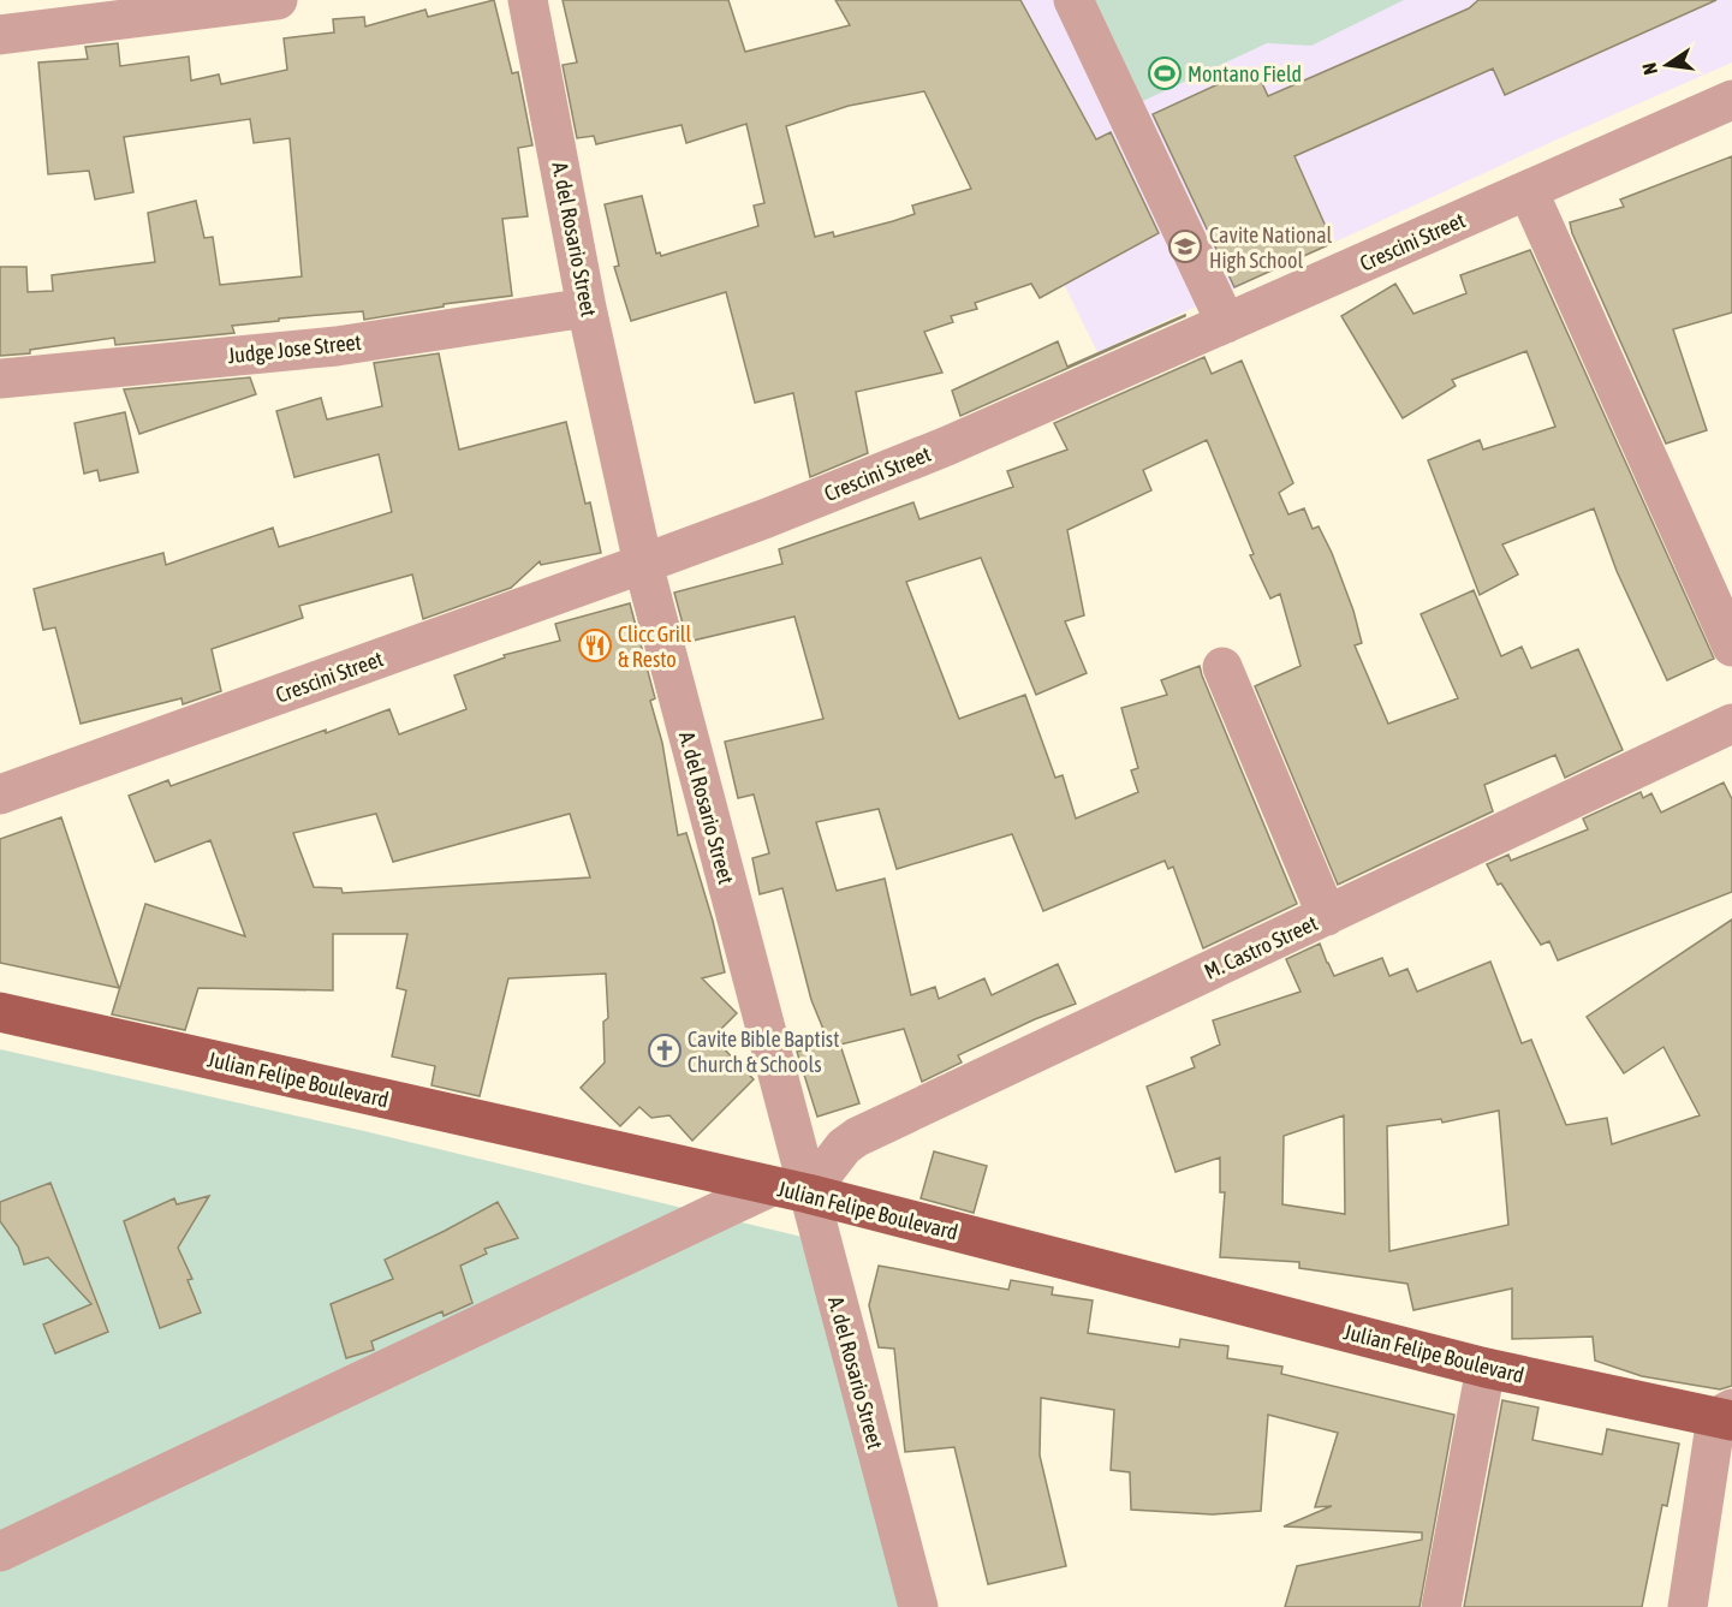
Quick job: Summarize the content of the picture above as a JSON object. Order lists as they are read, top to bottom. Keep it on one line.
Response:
{"streets":{"main road":["Julian Felipe Boulevard"],"street":["A. del Rosario Street","Crescini Street","Judge Jose Street","M. Castro Street"]},"crossings":[["A. del Rosario Street","Crescini Street"],["A. del Rosario Street","Judge Jose Street"],["A. del Rosario Street","M. Castro Street"],["A. del Rosario Street","Julian Felipe Boulevard"],["M. Castro Street","Julian Felipe Boulevard"]],"places":{"sports":["Montano Field"],"school or university":["Cavite National High School"],"restaurant":["Clicc Grill & Resto"],"church":["Cavite Bible Baptist Church & Schools"]},"north":"left"}
